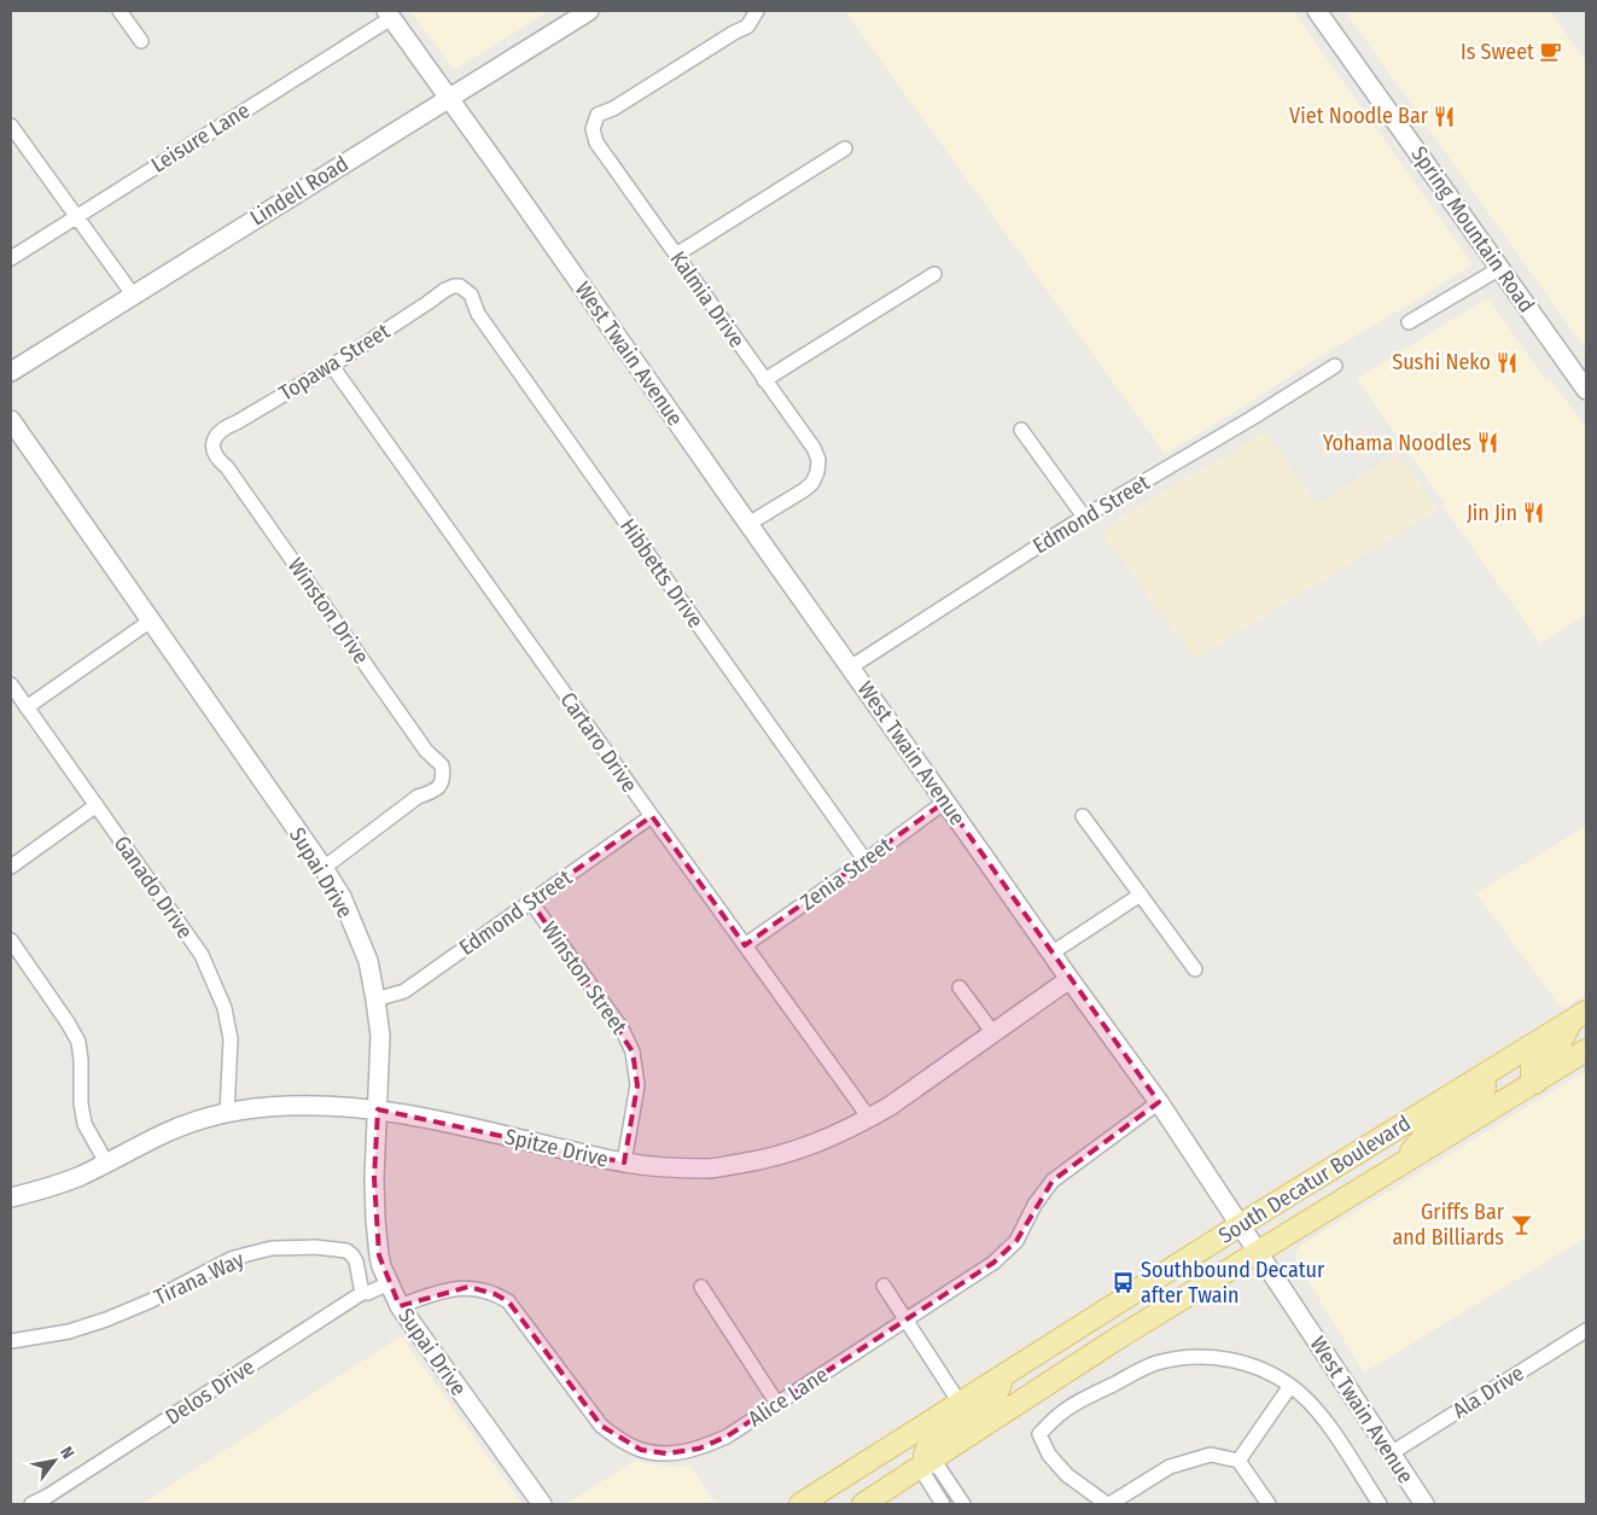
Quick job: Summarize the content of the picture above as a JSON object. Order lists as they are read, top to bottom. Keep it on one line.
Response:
{"streets":{"main road":["South Decatur Boulevard"],"street":["Leisure Lane","Lindell Road","Spring Mountain Road","Kalmia Drive","West Twain Avenue","Topawa Street","Edmond Street","Hibbetts Drive","Winston Drive","Cartaro Drive","Supai Drive","Zenia Street","Ganado Drive","Winston Street","Spitze Drive","Tirana Way","Delos Drive","Ala Drive","Alice Lane"]},"crossings":[["Leisure Lane","West Twain Avenue"],["Lindell Road","West Twain Avenue"],["Kalmia Drive","West Twain Avenue"],["West Twain Avenue","Edmond Street"],["West Twain Avenue","Zenia Street"],["West Twain Avenue","Spitze Drive"],["West Twain Avenue","South Decatur Boulevard"],["West Twain Avenue","Ala Drive"],["West Twain Avenue","Alice Lane"],["Topawa Street","Hibbetts Drive"],["Topawa Street","Winston Drive"],["Topawa Street","Cartaro Drive"],["Edmond Street","Cartaro Drive"],["Edmond Street","Supai Drive"],["Edmond Street","Winston Street"],["Hibbetts Drive","Zenia Street"],["Winston Drive","Supai Drive"],["Cartaro Drive","Zenia Street"],["Cartaro Drive","Spitze Drive"],["Supai Drive","Spitze Drive"],["Supai Drive","Delos Drive"],["Supai Drive","Alice Lane"],["Ganado Drive","Spitze Drive"],["Winston Street","Spitze Drive"],["Tirana Way","Delos Drive"]],"places":{"cafe":["Is Sweet"],"restaurant":["Viet Noodle Bar","Sushi Neko","Yohama Noodles","Jin Jin"],"bar":["Griffs Bar and Billiards"],"bus stop":["Southbound Decatur after Twain"]},"north":"top right"}
